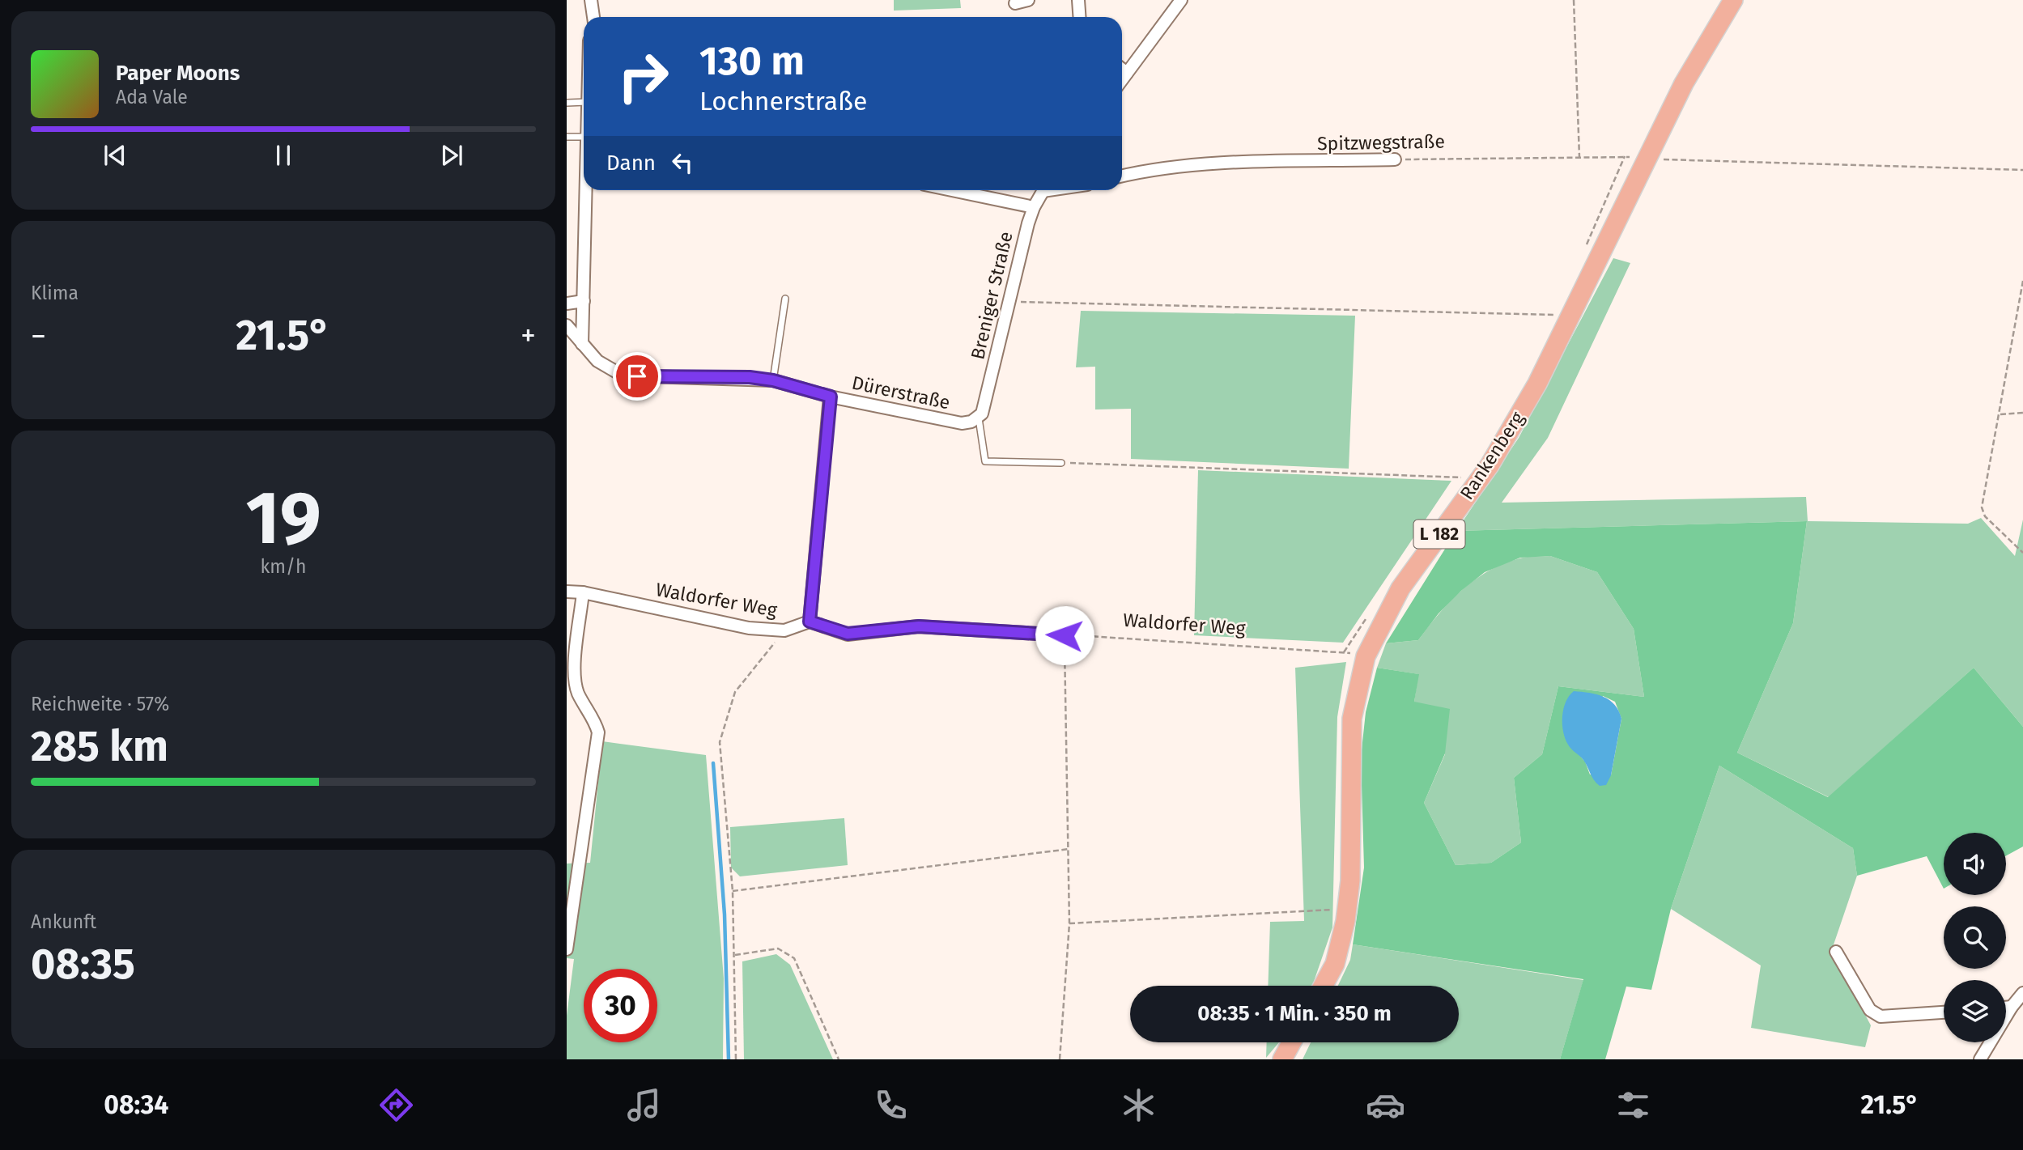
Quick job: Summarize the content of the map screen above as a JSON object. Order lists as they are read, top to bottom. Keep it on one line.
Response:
{"streets":{"main road":["Rankenberg","L 182"],"street":["Spitzwegstraße","Breniger Straße","Dürerstraße","Waldorfer Weg"]},"crossings":[["Spitzwegstraße","Rankenberg"],["Breniger Straße","Dürerstraße"],["Rankenberg","Waldorfer Weg"]],"page":{"turn":["130 m","Lochnerstraße"],"song":["Paper Moons","Ada Vale"],"then":"Dann","tile":["Klima",["19","km/h"],["Reichweite · 57%","285 km"],["Ankunft","08:35"]],"heat":["−","21.5°","+"],"limit":"30","trip":"08:35 · 1 Min. · 350 m","tabs":["08:34","21.5°"]}}
